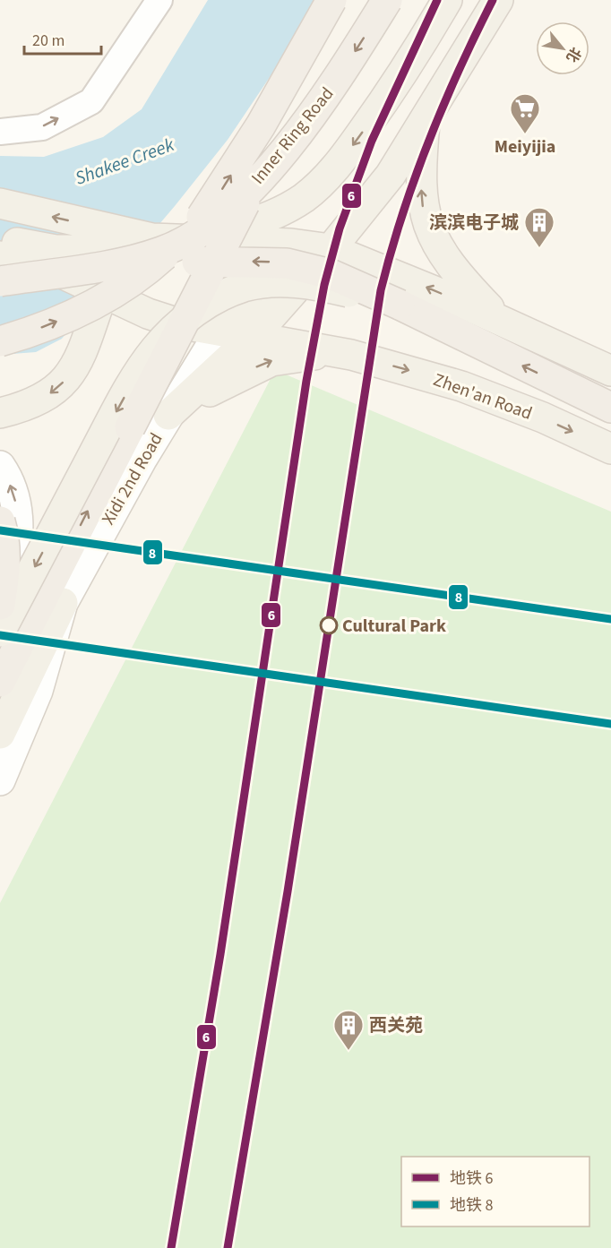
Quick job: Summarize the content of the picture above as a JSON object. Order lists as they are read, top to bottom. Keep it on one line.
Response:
{"streets":{"highway":["Inner Ring Road"],"main road":["Zhen'an Road","Xidi 2nd Road"]},"water":["Shakee Creek"],"places":{"supermarket":["Meiyijia"],"building":["滨滨电子城","西关苑"],"other":["Cultural Park"]},"lines":["metro line 6","metro line 8"],"legend":["地铁 6","地铁 8"],"scale_bar":"20 m","north":"bottom right"}
